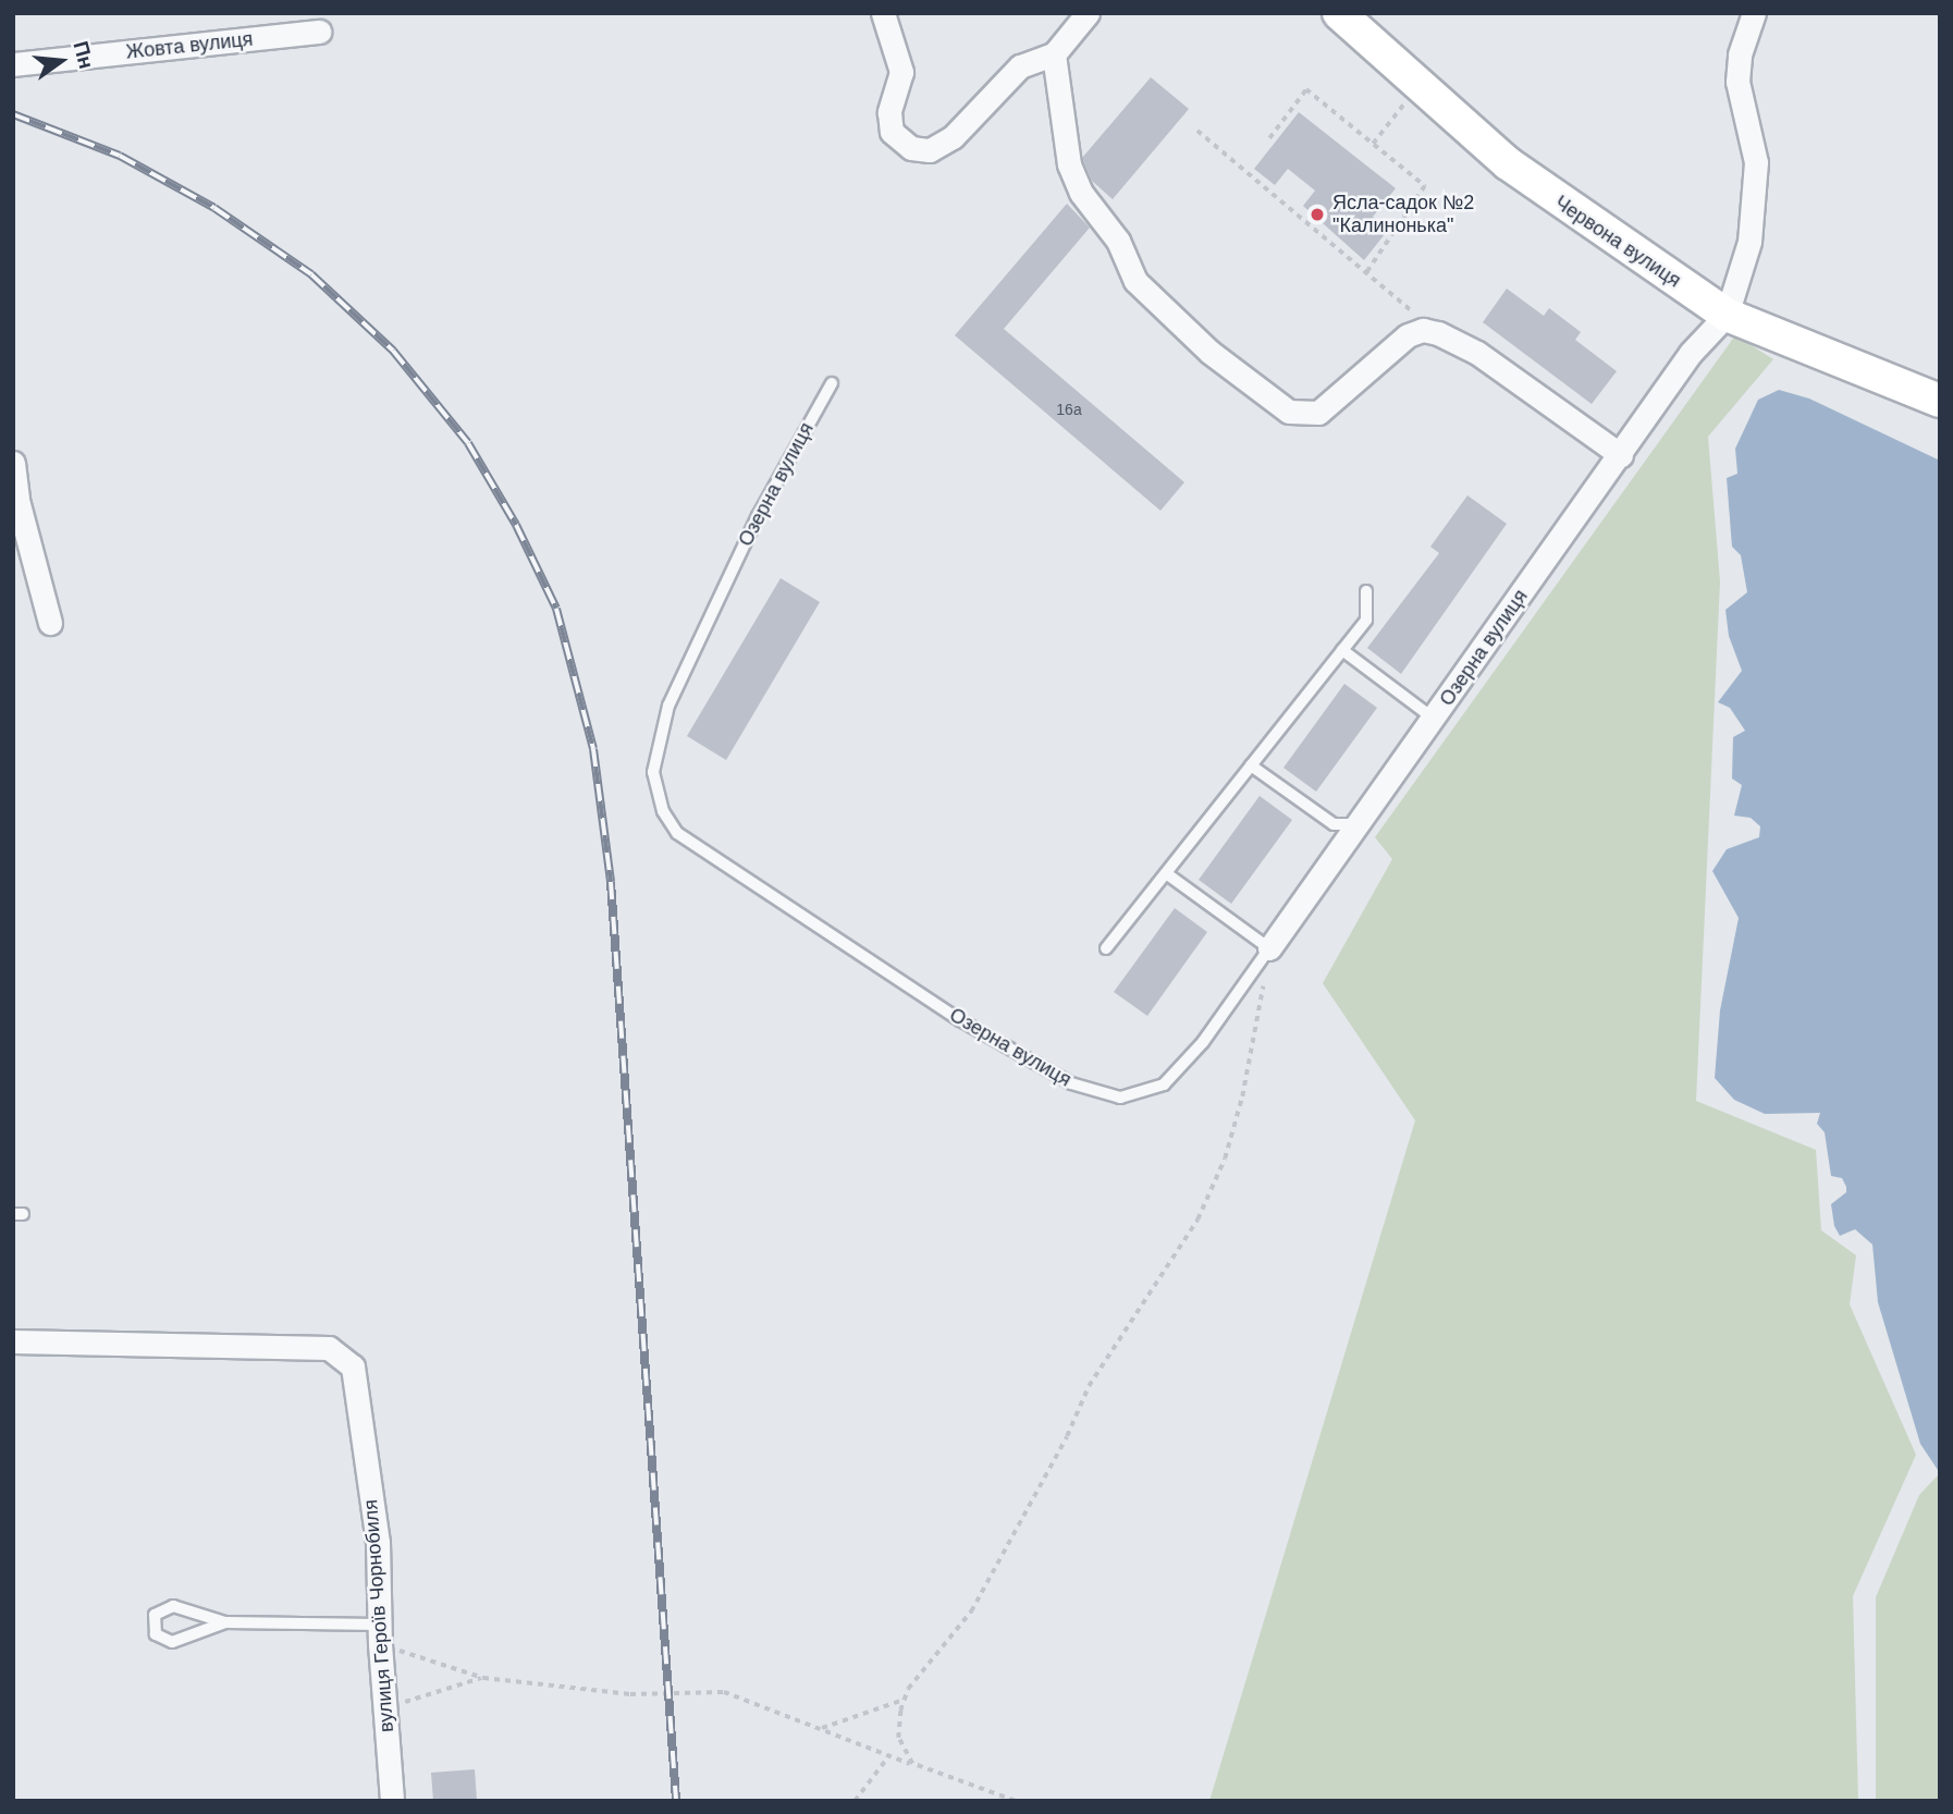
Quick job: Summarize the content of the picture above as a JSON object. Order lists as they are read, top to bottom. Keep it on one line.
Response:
{"streets":{"main road":["Червона вулиця"],"street":["Жовта вулиця","Озерна вулиця","вулиця Героїв Чорнобиля"]},"crossings":[["Червона вулиця","Озерна вулиця"]],"places":["Ясла-садок №2 \"Калинонька\""],"house_numbers":["16а"],"north":"right"}
